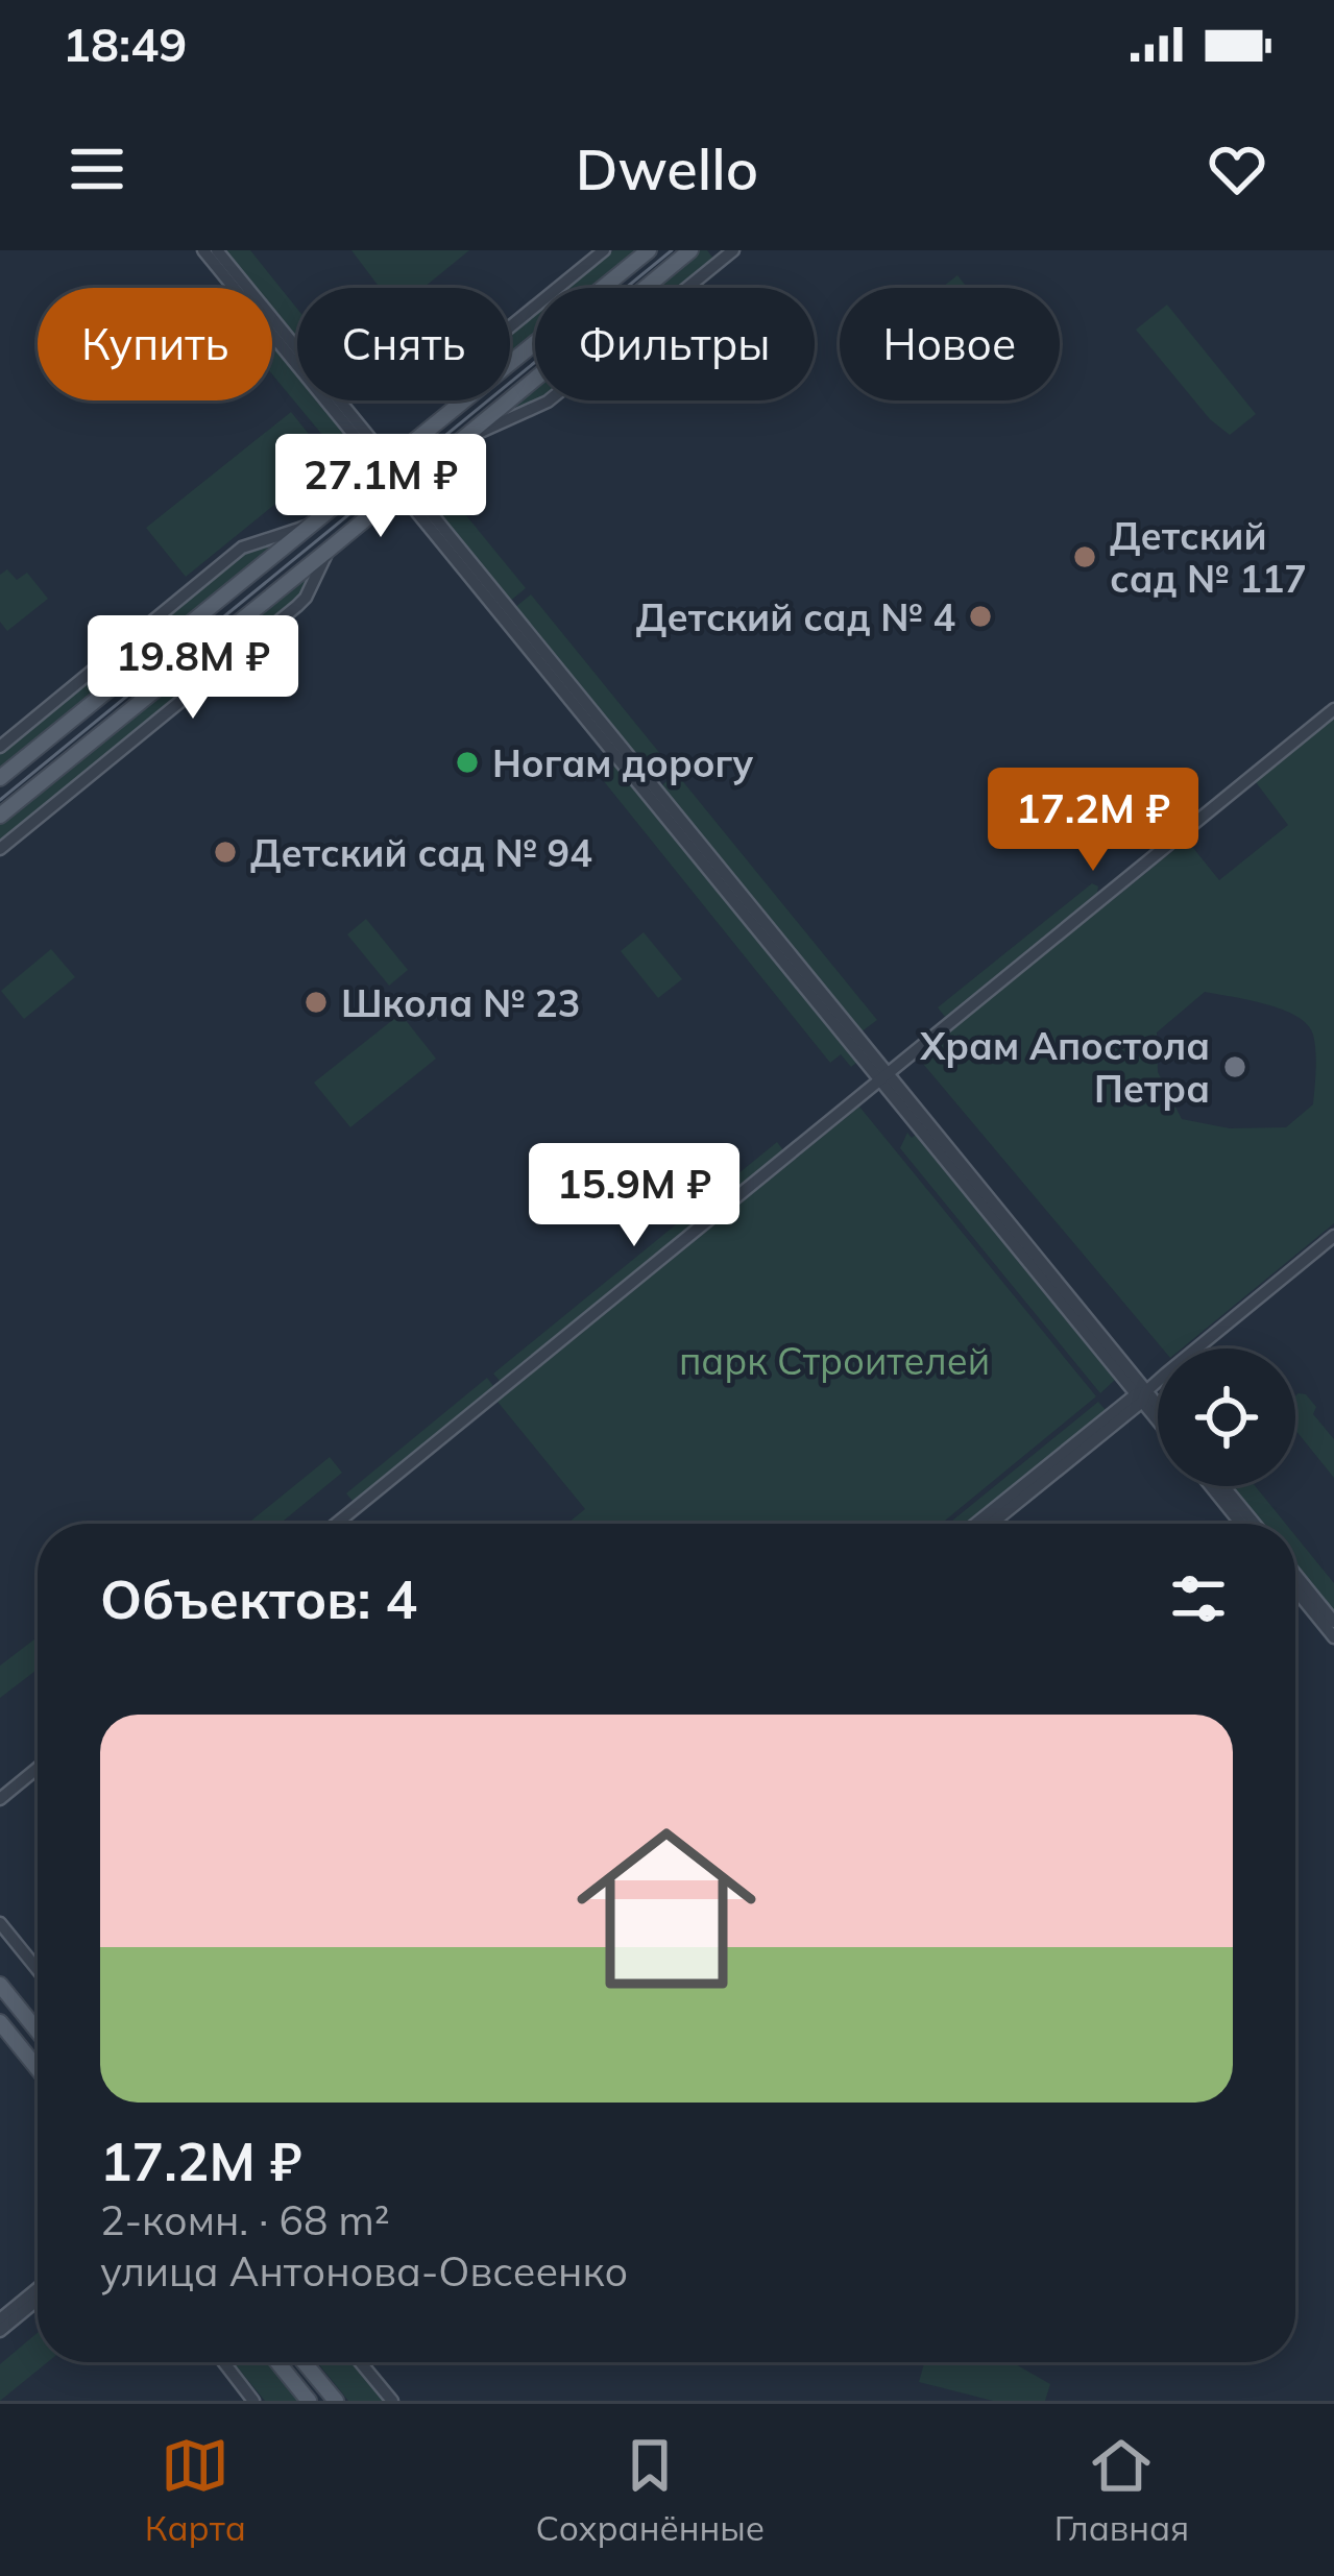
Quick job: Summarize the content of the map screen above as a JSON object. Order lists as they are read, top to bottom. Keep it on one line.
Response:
{"parks":["парк Строителей"],"places":["Детский сад № 117","Детский сад № 4","Ногам дорогу","Детский сад № 94","Школа № 23","Храм Апостола Петра"],"page":{"status":"18:49","header":"Dwello","chip":["Купить","Снять","Фильтры","Новое"],"price":["27.1M ₽","19.8M ₽","17.2M ₽","15.9M ₽"],"heading":"Объектов: 4","list":[{"name":"17.2M ₽","note":"2-комн. · 68 m² · улица Антонова-Овсеенко"}],"tabs":["Карта","Сохранённые","Главная"]}}
